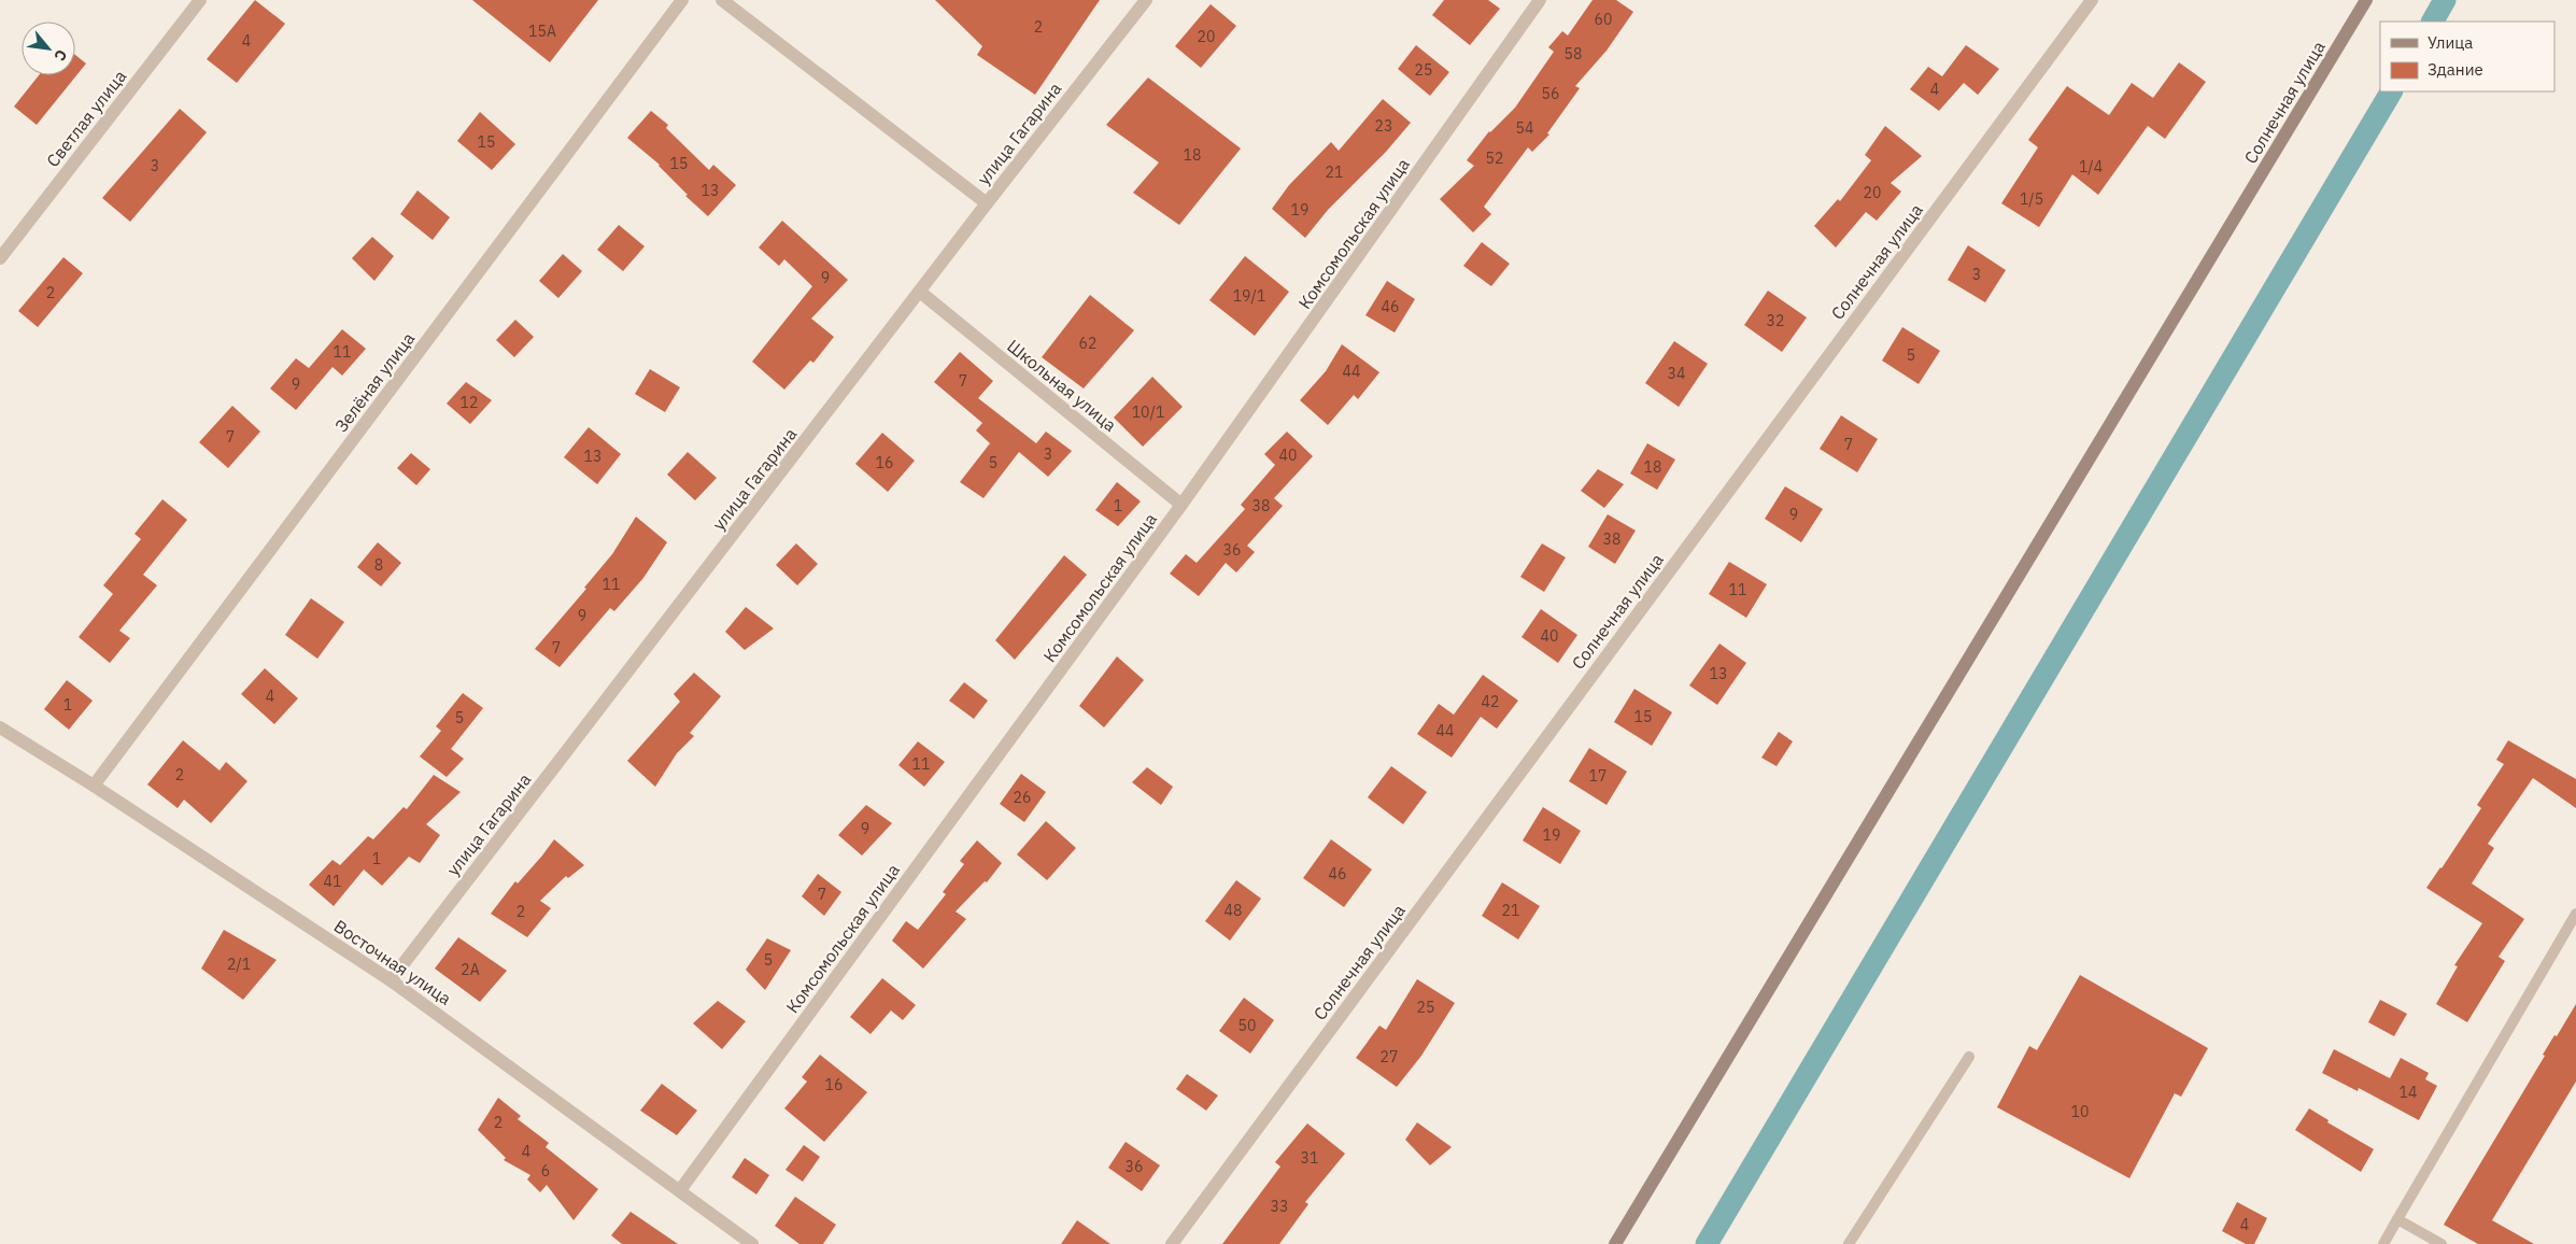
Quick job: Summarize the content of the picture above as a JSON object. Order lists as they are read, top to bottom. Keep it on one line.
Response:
{"streets":{"main road":["Солнечная улица"],"street":["Светлая улица","улица Гагарина","Комсомольская улица","Зелёная улица","Школьная улица","Восточная улица"]},"crossings":[["улица Гагарина","Школьная улица"],["улица Гагарина","Восточная улица"],["Комсомольская улица","Школьная улица"],["Комсомольская улица","Восточная улица"],["Зелёная улица","Восточная улица"]],"house_numbers":["60","2","15А","20","4","58","25","4","56","23","54","15","18","52","15","3","1/4","21","13","20","1/5","19","3","9","2","19/1","46","32","62","11","5","44","34","7","9","12","10/1","7","7","3","40","13","16","5","18","1","38","9","38","36","8","11","11","9","40","7","13","4","42","1","15","5","44","11","2","17","26","9","19","1","46","41","7","48","21","2","5","2/1","2А","25","50","27","16","14","10","2","4","31","36","6","33","4"],"legend":["Улица","Здание"],"north":"bottom right"}
